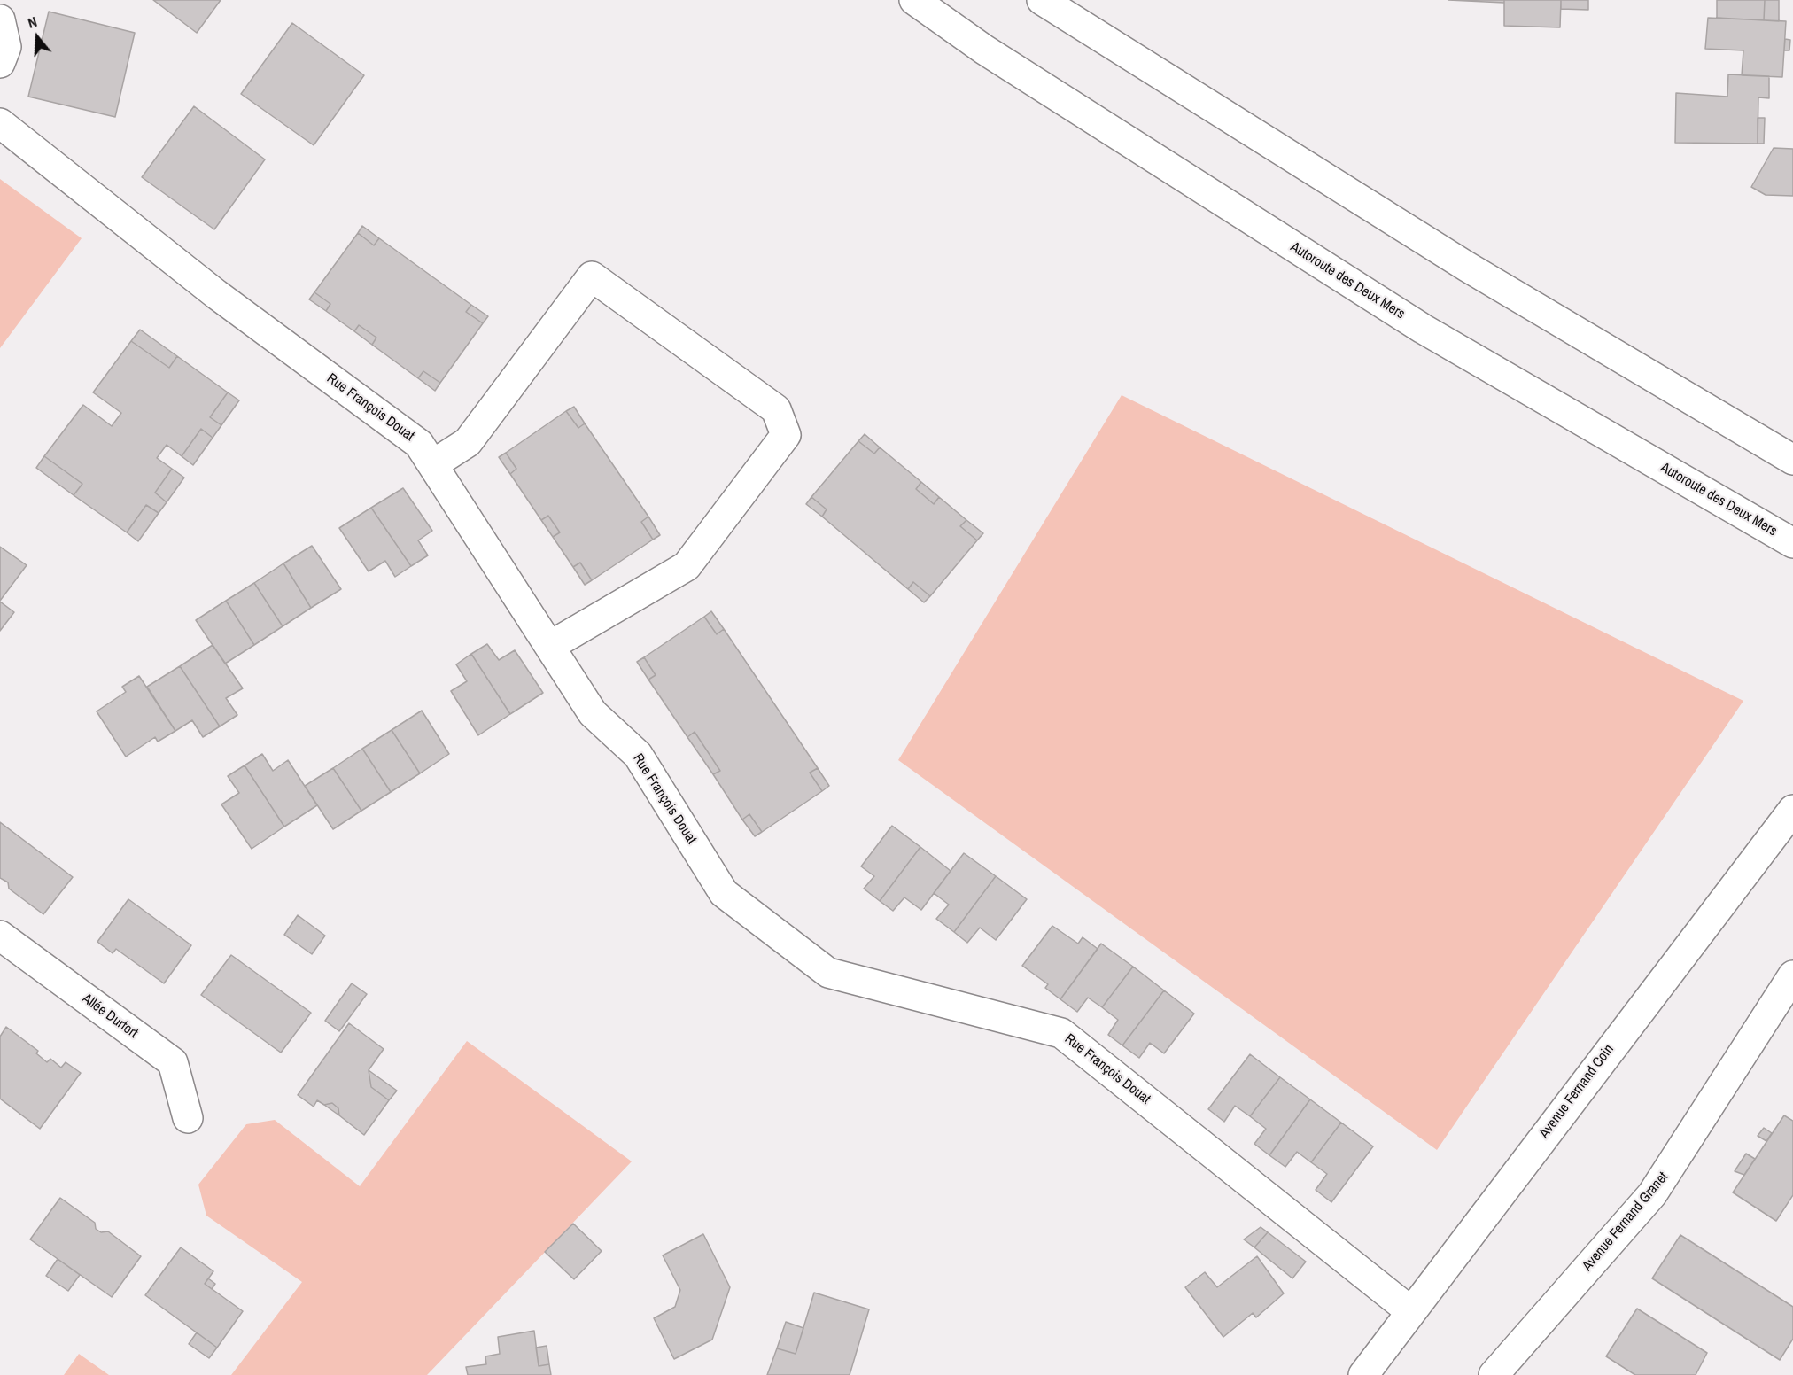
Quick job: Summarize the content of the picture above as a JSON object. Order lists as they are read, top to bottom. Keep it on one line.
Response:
{"streets":{"main road":["Autoroute des Deux Mers","Rue François Douat","Allée Durfort","Avenue Fernand Coin","Avenue Fernand Granet"]},"crossings":[["Rue François Douat","Avenue Fernand Coin"]],"north":"top"}
